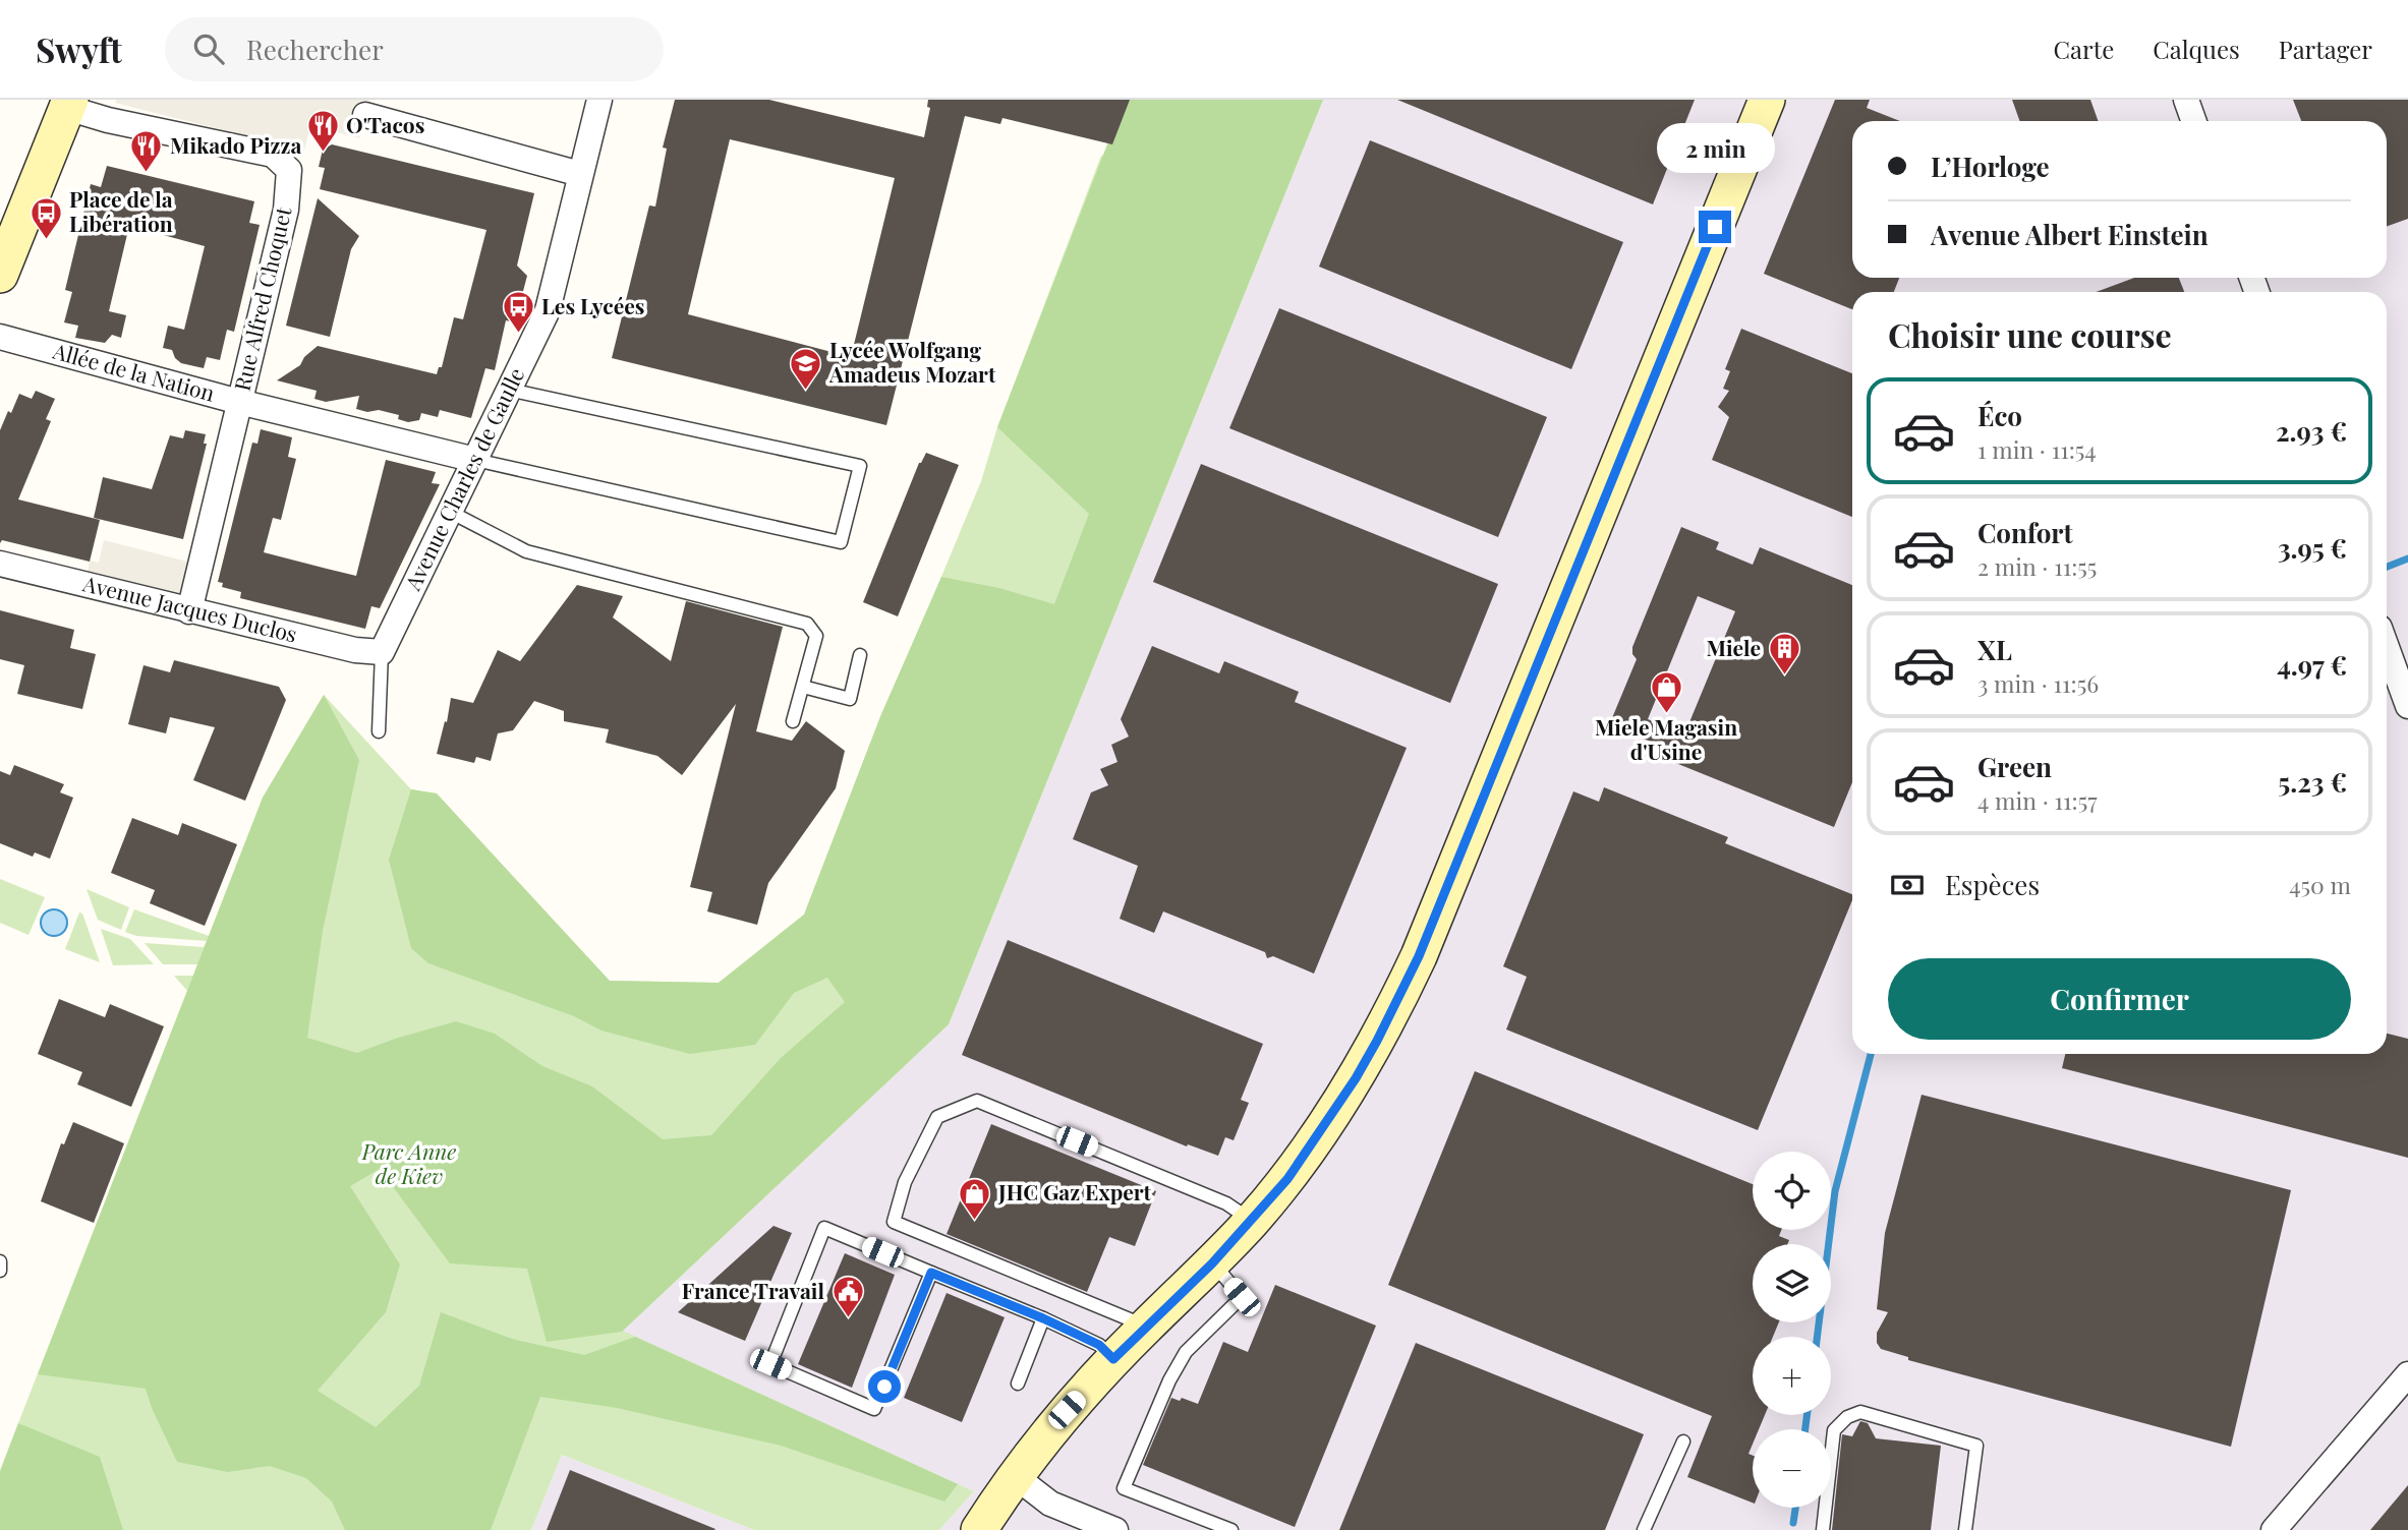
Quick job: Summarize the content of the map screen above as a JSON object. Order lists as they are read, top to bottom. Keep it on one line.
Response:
{"streets":{"street":["Rue Alfred Choquet","Allée de la Nation","Avenue Charles de Gaulle","Avenue Jacques Duclos"]},"crossings":[["Rue Alfred Choquet","Allée de la Nation"],["Rue Alfred Choquet","Avenue Jacques Duclos"],["Allée de la Nation","Avenue Charles de Gaulle"],["Avenue Charles de Gaulle","Avenue Jacques Duclos"]],"parks":["Parc Anne de Kiev"],"places":{"restaurant":["O'Tacos","Mikado Pizza"],"bus stop":["Place de la Libération","Les Lycées"],"school or university":["Lycée Wolfgang Amadeus Mozart"],"building":["Miele"],"shop":["Miele Magasin d'Usine","JHC Gaz Expert"],"public building":["France Travail"]},"page":{"header":"Swyft","search":"Rechercher","nav":["Carte","Calques","Partager"],"banner":["L’Horloge","Avenue Albert Einstein"],"bubble":"2 min","heading":"Choisir une course","list":[{"name":"Éco","note":"1 min · 11:54","value":"2.93 €"},{"name":"Confort","note":"2 min · 11:55","value":"3.95 €"},{"name":"XL","note":"3 min · 11:56","value":"4.97 €"},{"name":"Green","note":"4 min · 11:57","value":"5.23 €"}],"pay":["Espèces","450 m"],"buttons":"Confirmer","map_buttons":["+","−"]}}
